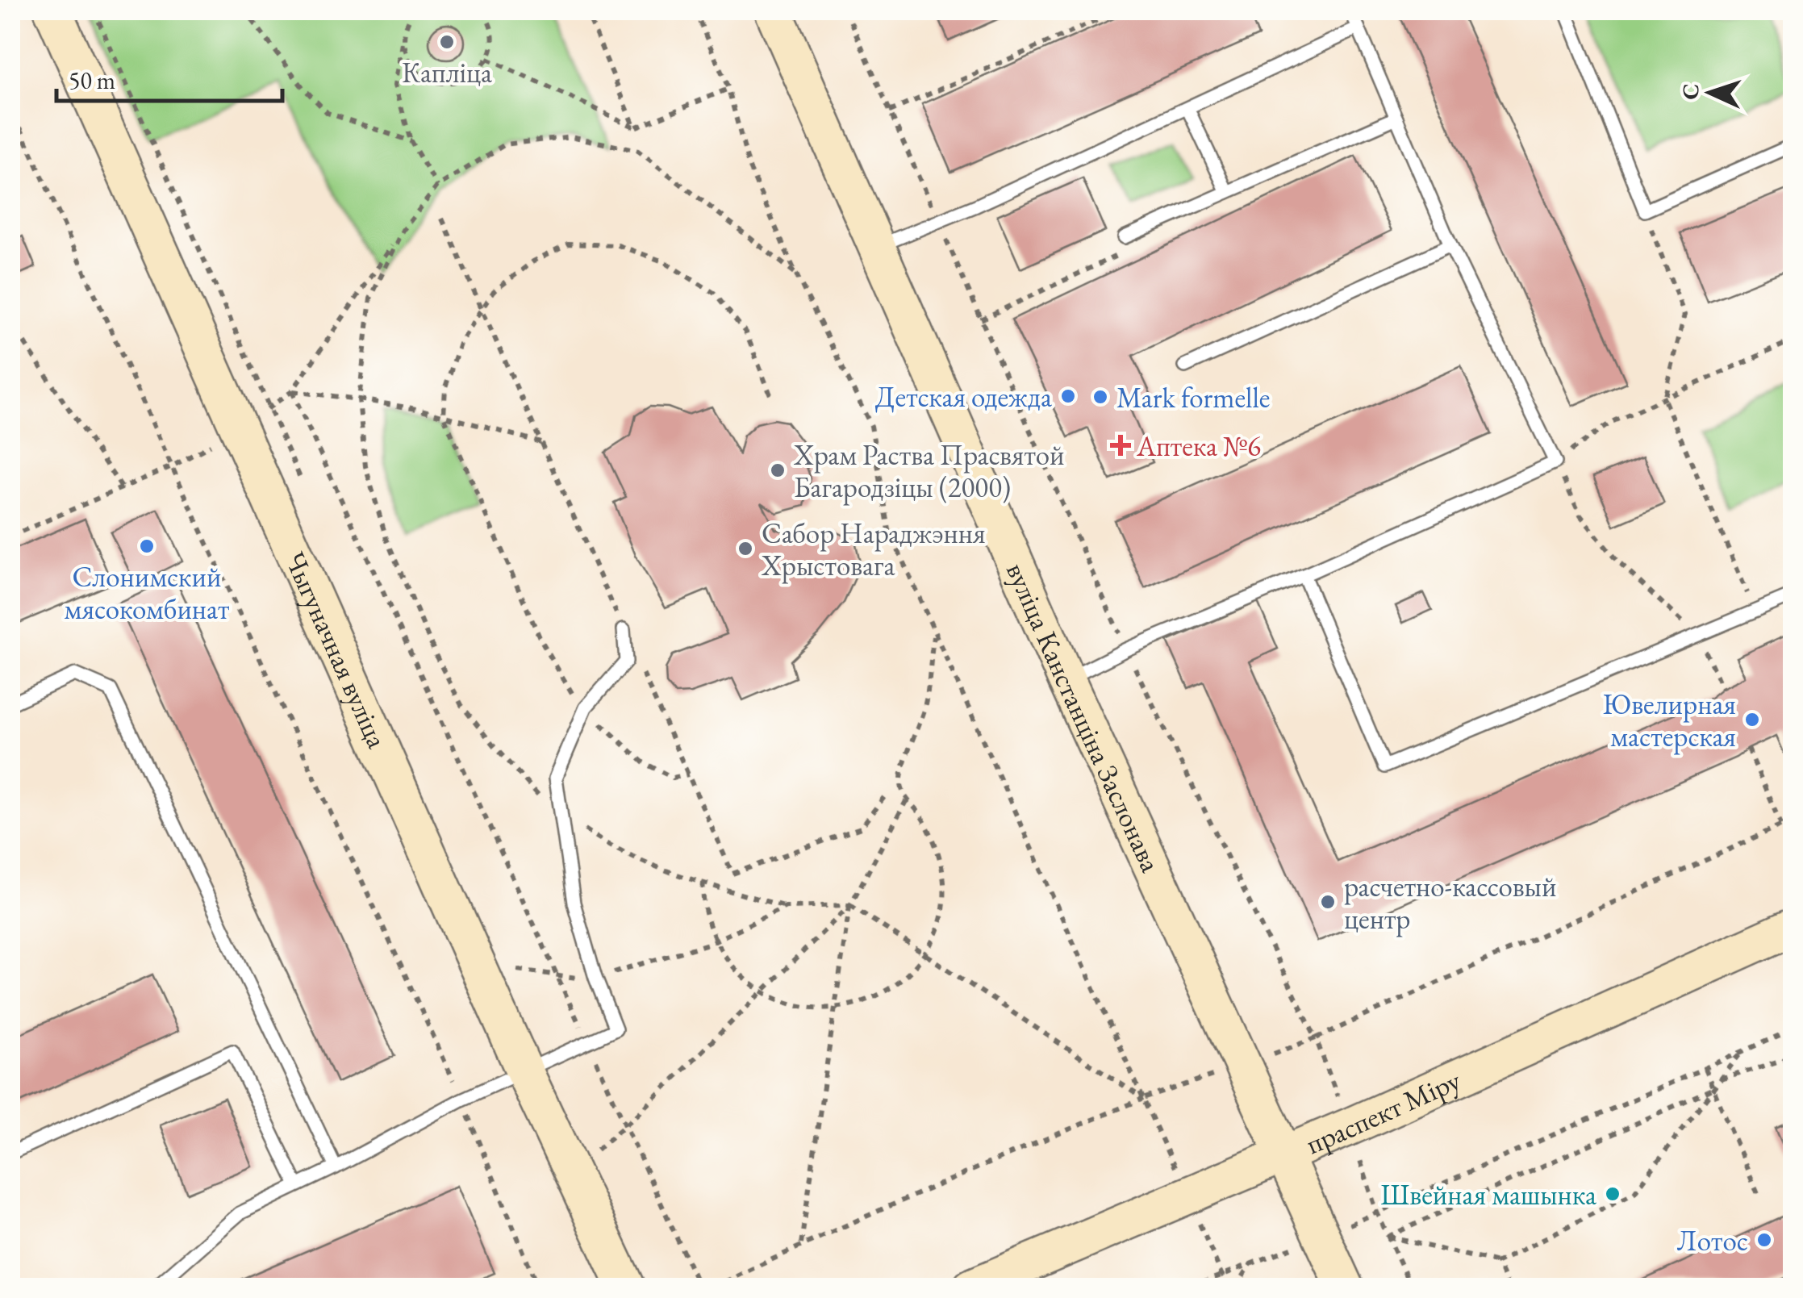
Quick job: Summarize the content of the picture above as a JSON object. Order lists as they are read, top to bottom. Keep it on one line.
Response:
{"streets":{"main road":["Чыгуначная вуліца","вуліца Канстанціна Заслонава","праспект Міру"]},"crossings":[["вуліца Канстанціна Заслонава","праспект Міру"]],"places":{"other":["Капліца","Детская одежда","Mark formelle","Храм Раства Прасвятой Багародзіцы (2000)","Слонимский мясокомбинат","Сабор Нараджэння Хрыстовага","Ювелирная мастерская","расчетно-кассовый центр","Швейная машынка","Лотос"],"health":["Аптека №6"]},"scale_bar":"50 m","north":"left"}
